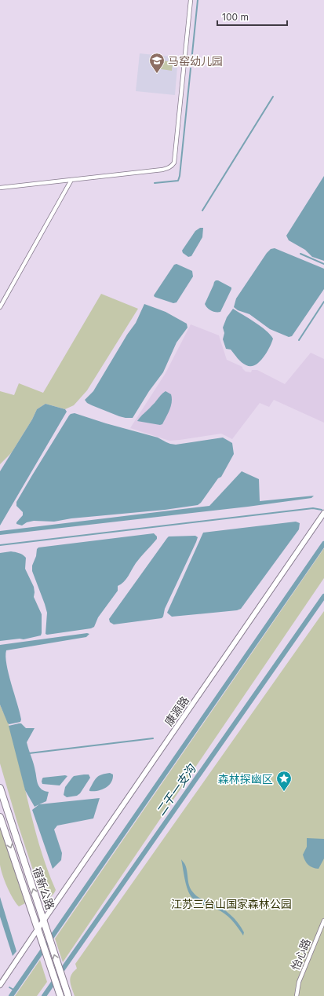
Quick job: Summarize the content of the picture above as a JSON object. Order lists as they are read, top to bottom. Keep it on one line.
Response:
{"streets":{"highway":["宿新公路"],"street":["康源路","怡心路"]},"crossings":[["康源路","宿新公路"]],"water":["二干一支沟"],"parks":["江苏三台山国家森林公园"],"places":{"school or university":["马窑幼儿园"],"place":["森林探幽区"]},"scale_bar":"100 m"}
